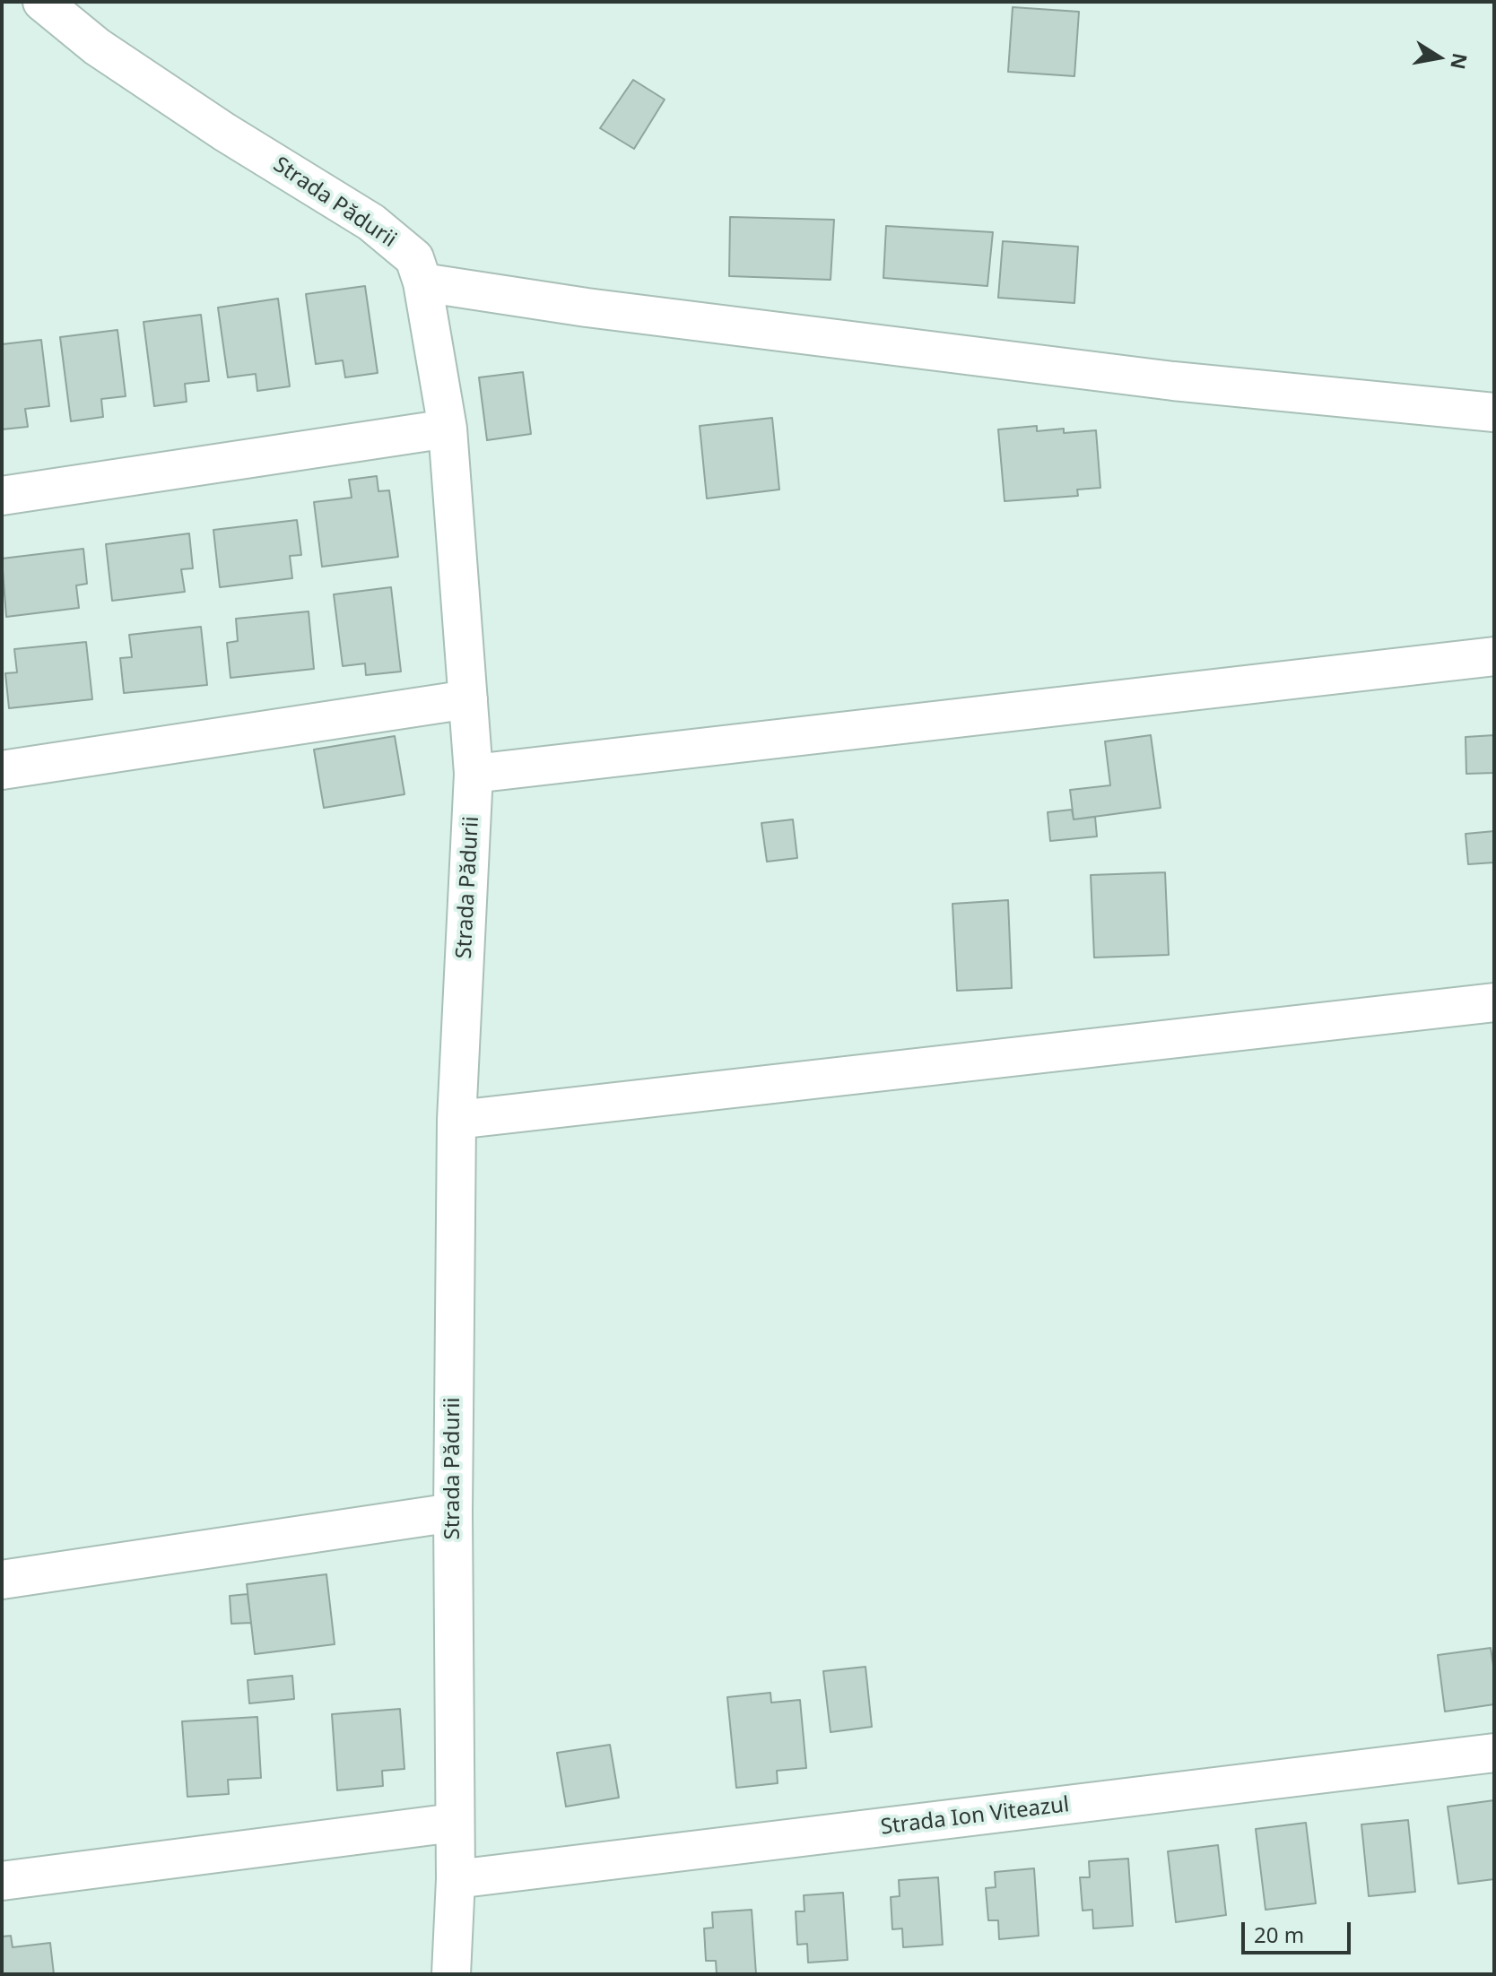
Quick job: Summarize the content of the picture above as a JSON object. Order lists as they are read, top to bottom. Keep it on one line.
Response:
{"streets":{"street":["Strada Pădurii","Strada Ion Viteazul"]},"crossings":[["Strada Pădurii","Strada Ion Viteazul"]],"scale_bar":"20 m","north":"right"}
